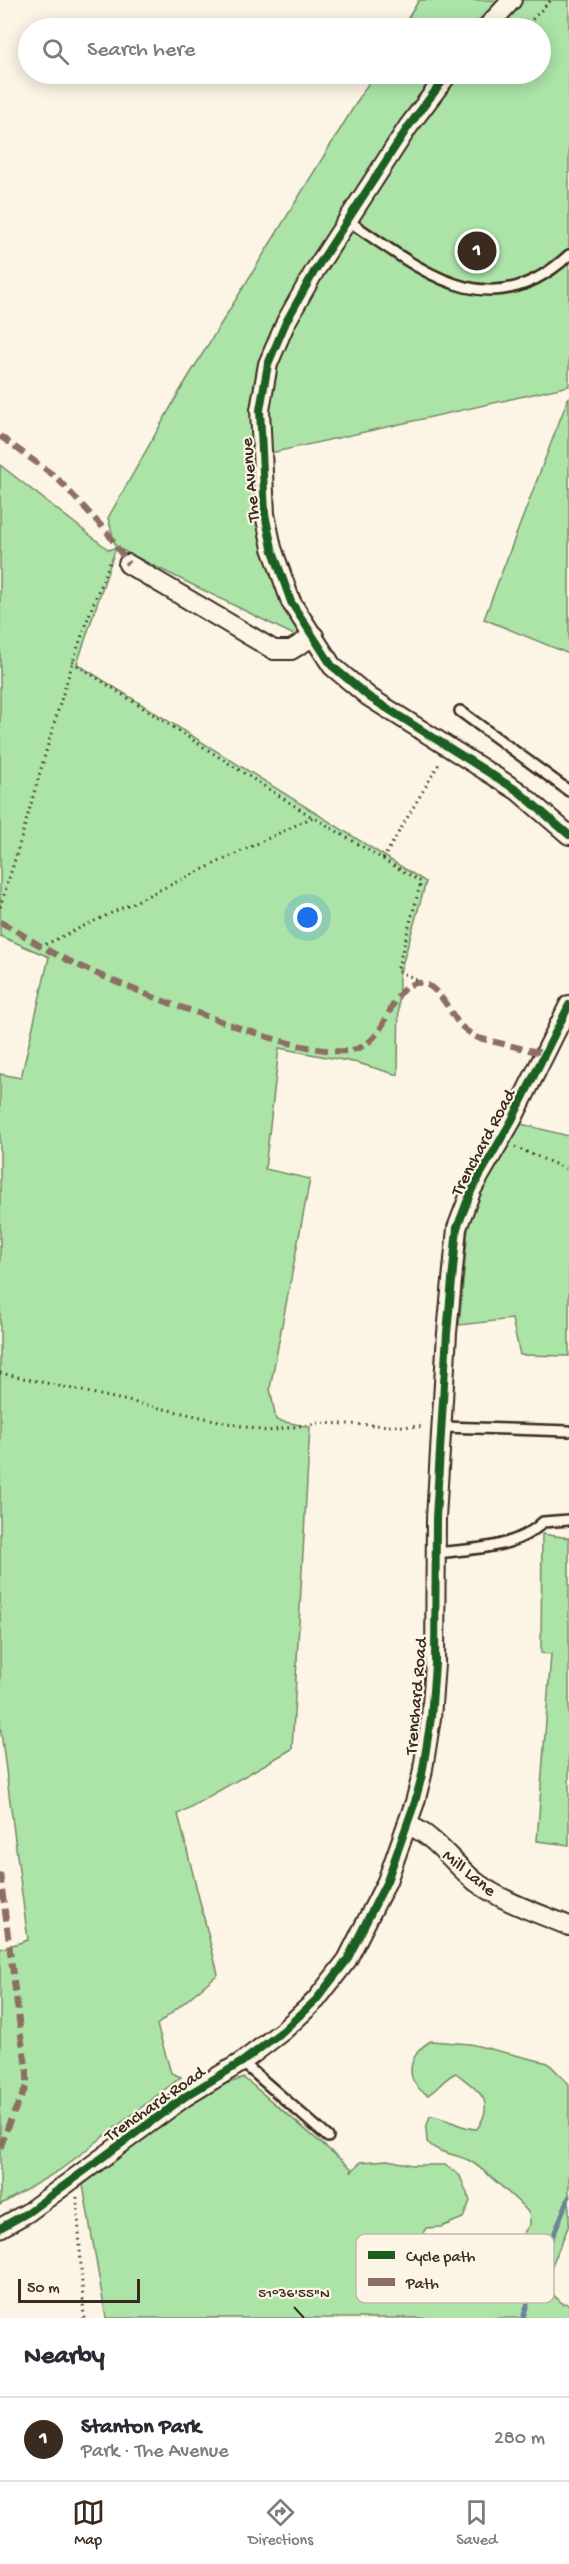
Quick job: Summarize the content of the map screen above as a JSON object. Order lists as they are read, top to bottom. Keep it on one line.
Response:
{"streets":{"street":["The Avenue","Trenchard Road","Mill Lane"]},"crossings":[["Trenchard Road","Mill Lane"]],"legend":["Cycle path","Path"],"scale_bar":"50 m","page":{"search":"Search here","pins":"1","scale":"50 m","heading":"Nearby","list":[{"mark":"1","name":"Stanton Park","note":"Park · The Avenue","value":"280 m"}],"nav":["Map","Directions","Saved"]},"coordinates":["51°36'55\"N"]}
